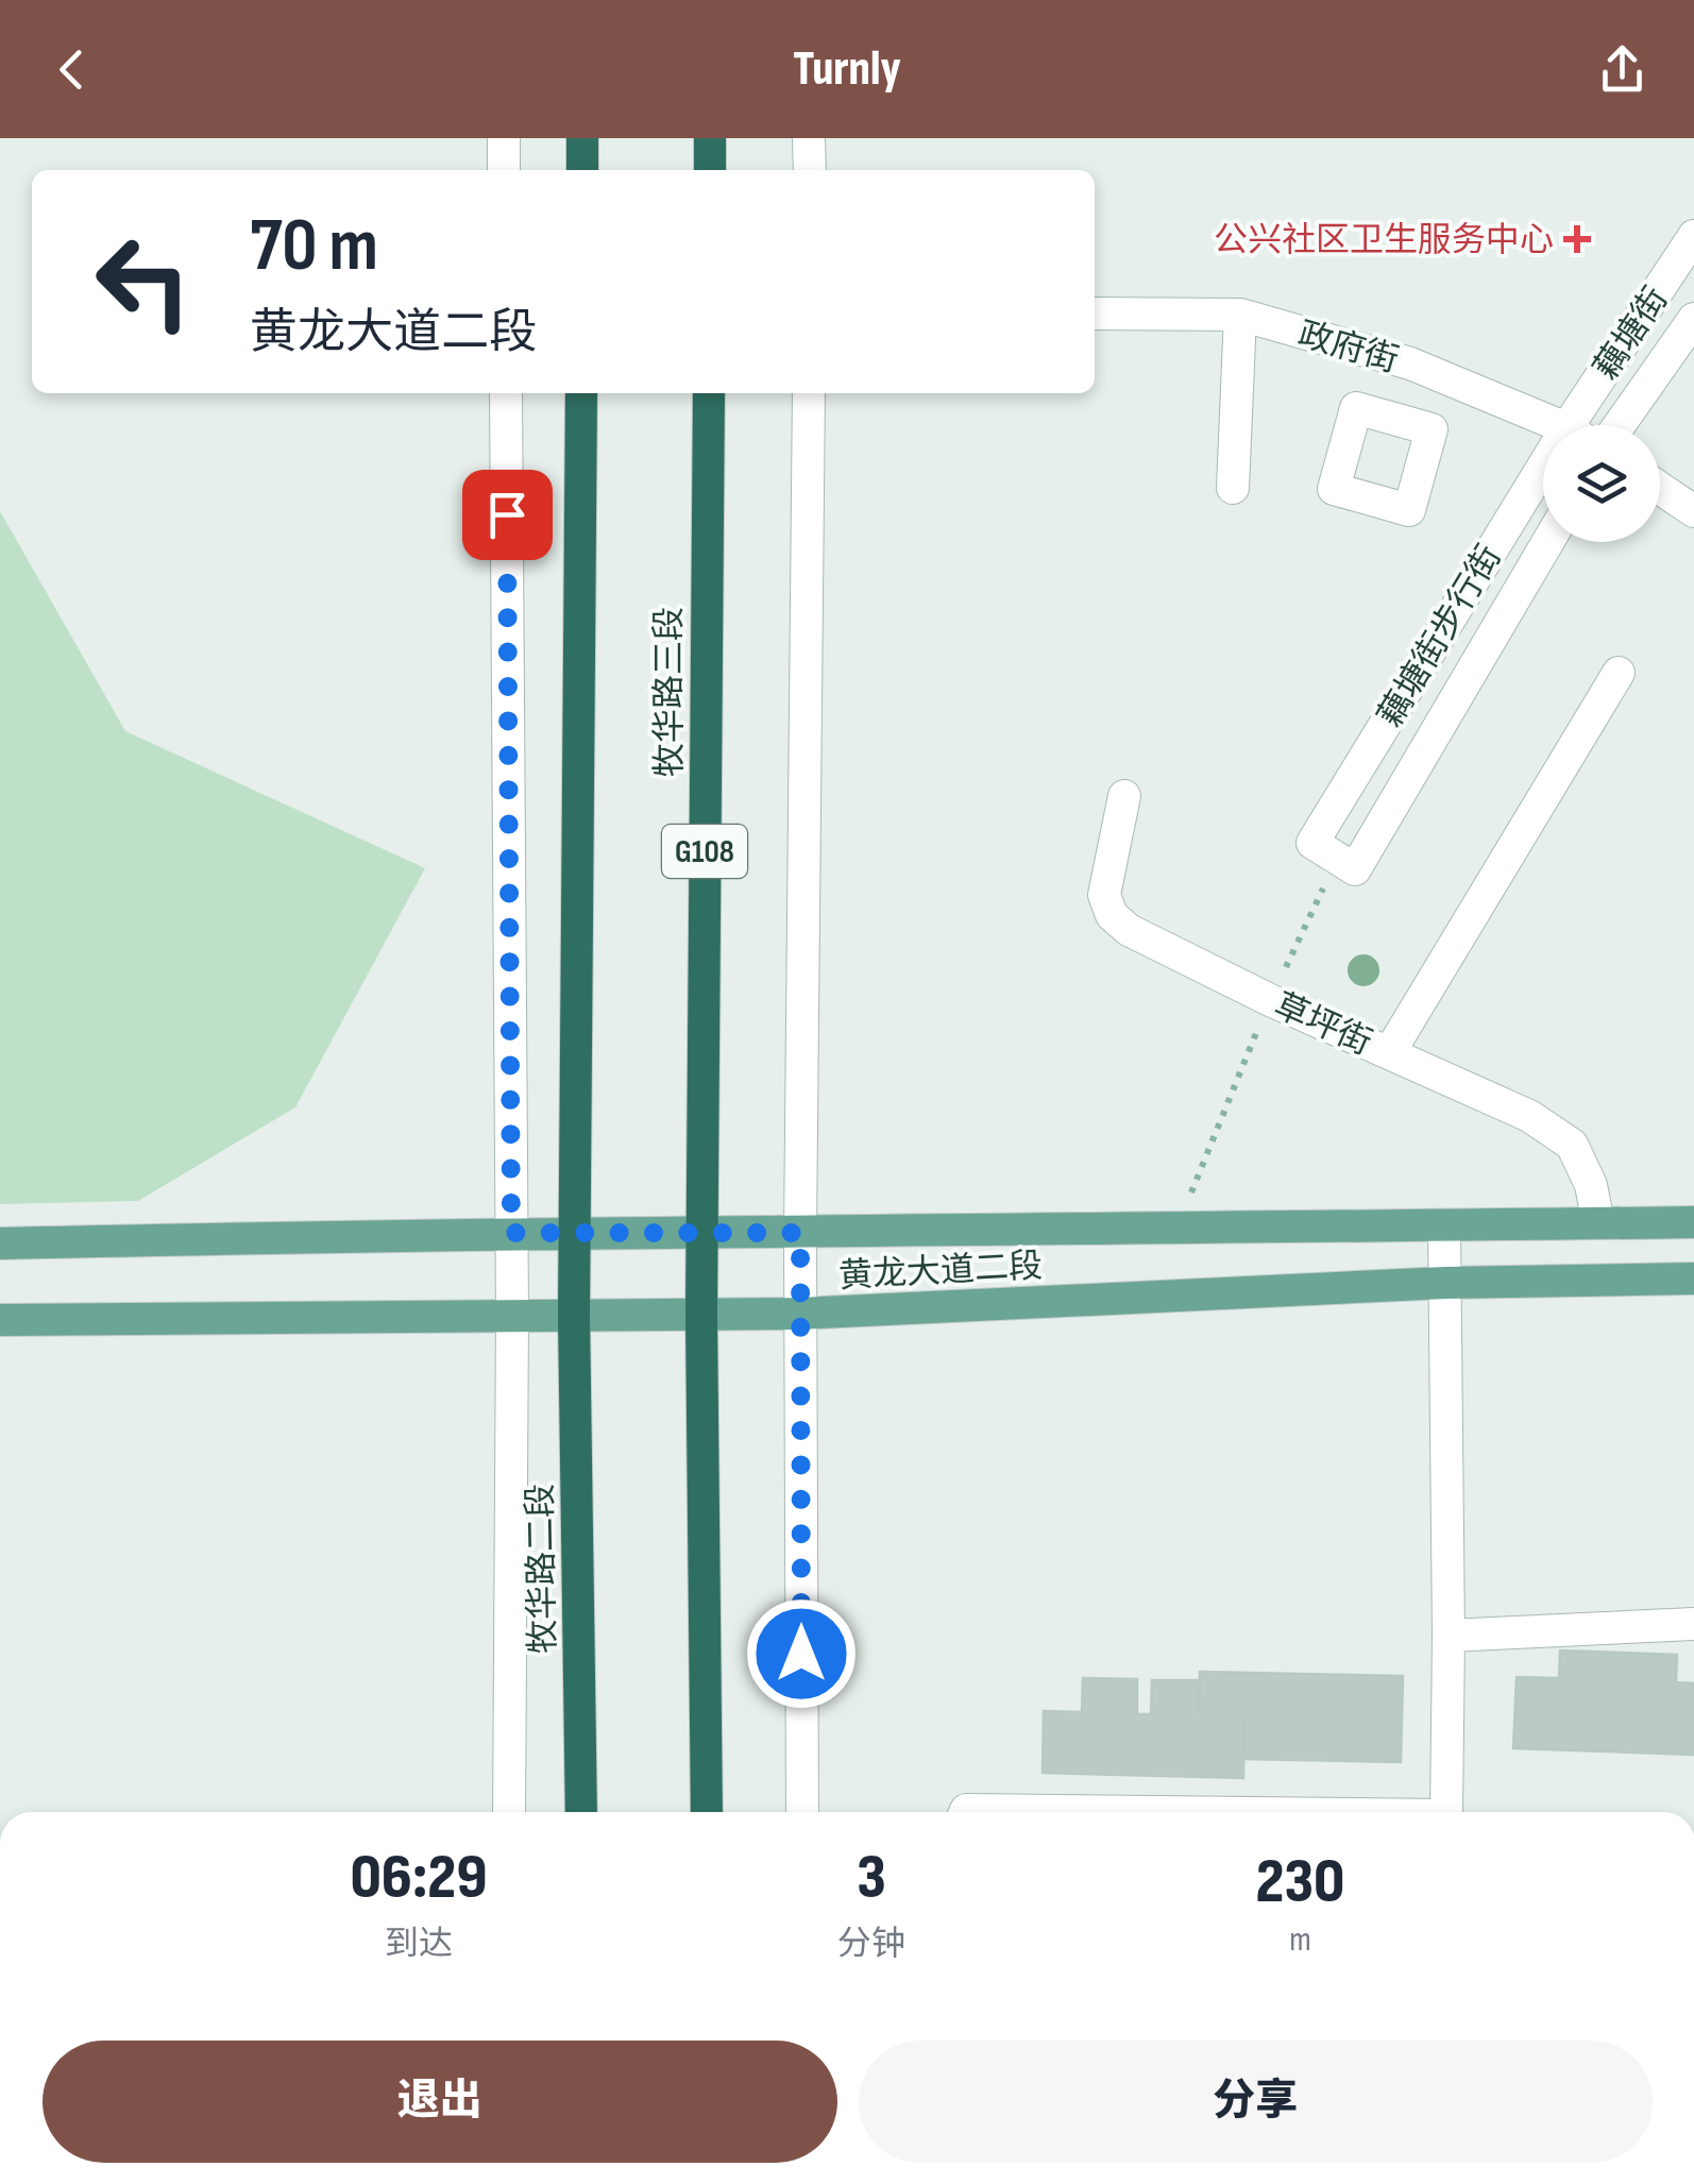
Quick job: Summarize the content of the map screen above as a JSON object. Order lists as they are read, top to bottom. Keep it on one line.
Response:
{"streets":{"highway":["牧华路三段","G108","牧华路二段"],"main road":["黄龙大道二段"],"street":["藕塘街","政府街","藕塘街步行街","草坪街"]},"crossings":[["牧华路三段","G108"],["牧华路三段","黄龙大道二段"],["G108","黄龙大道二段"],["草坪街","黄龙大道二段"],["黄龙大道二段","牧华路二段"]],"places":{"health":["公兴社区卫生服务中心"]},"page":{"header":"Turnly","turn":["70 m","黄龙大道二段"],"eta":["06:29","到达","3","分钟","230","m"],"buttons":["退出","分享"]}}
